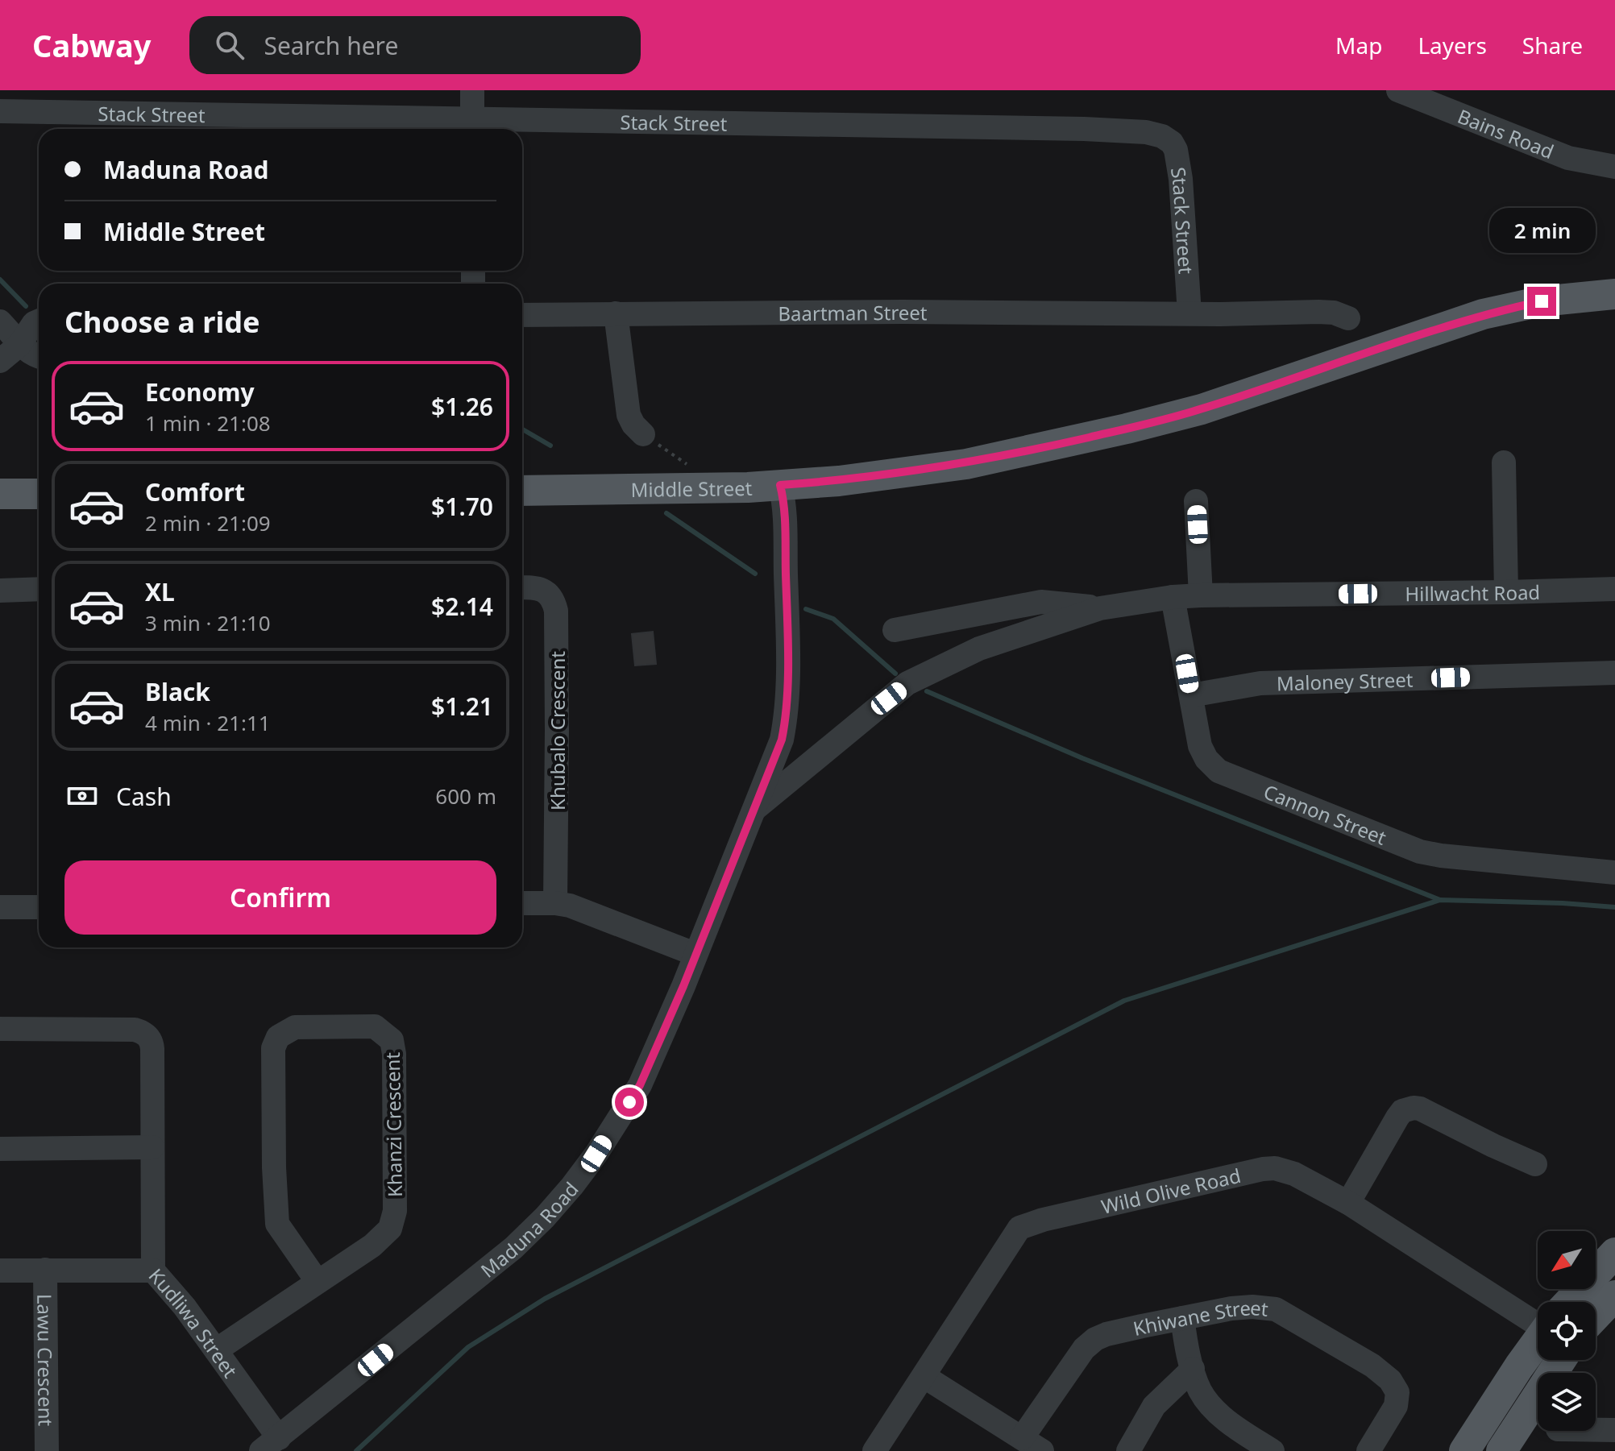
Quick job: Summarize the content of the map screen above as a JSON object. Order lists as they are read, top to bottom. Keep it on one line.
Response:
{"streets":{"main road":["Middle Street"],"street":["Stack Street","Bains Road","Baartman Street","Hillwacht Road","Maloney Street","Khubalo Crescent","Cannon Street","Khanzi Crescent","Wild Olive Road","Maduna Road","Khiwane Street","Kudliwa Street","Lawu Crescent"]},"crossings":[["Stack Street","Baartman Street"],["Middle Street","Maduna Road"],["Hillwacht Road","Cannon Street"],["Hillwacht Road","Maduna Road"],["Maloney Street","Cannon Street"],["Khanzi Crescent","Kudliwa Street"],["Maduna Road","Kudliwa Street"],["Kudliwa Street","Lawu Crescent"]],"north":"bottom left","page":{"header":"Cabway","search":"Search here","nav":["Map","Layers","Share"],"banner":["Maduna Road","Middle Street"],"bubble":"2 min","heading":"Choose a ride","list":[{"name":"Economy","note":"1 min · 21:08","value":"$1.26"},{"name":"Comfort","note":"2 min · 21:09","value":"$1.70"},{"name":"XL","note":"3 min · 21:10","value":"$2.14"},{"name":"Black","note":"4 min · 21:11","value":"$1.21"}],"pay":["Cash","600 m"],"buttons":"Confirm"}}
